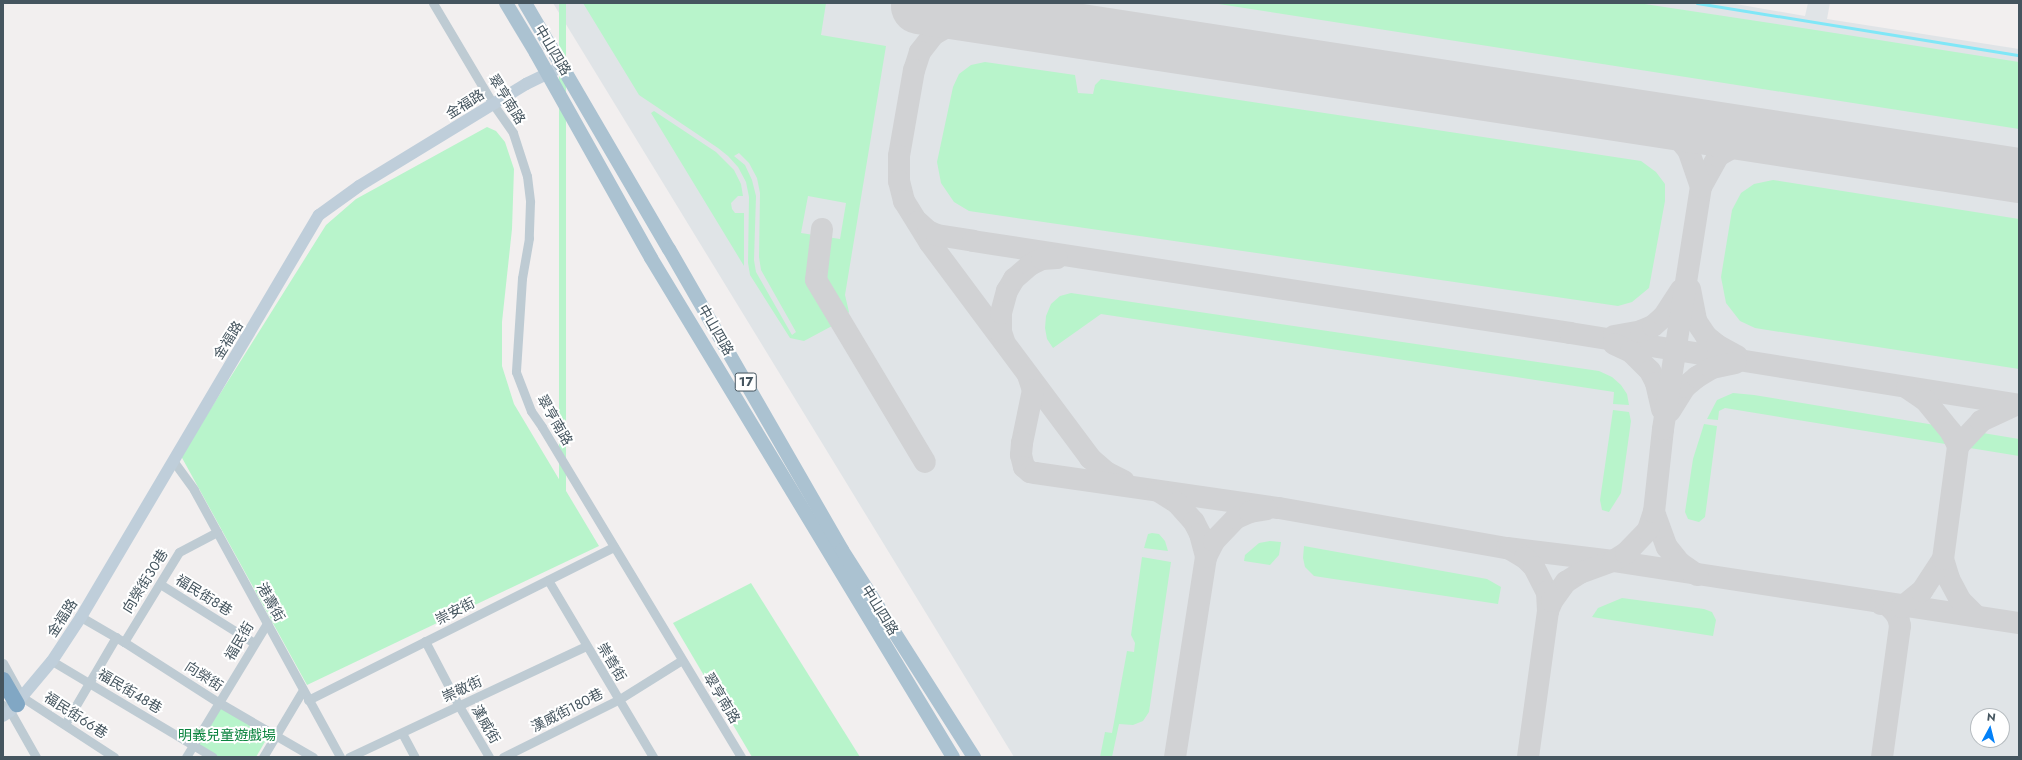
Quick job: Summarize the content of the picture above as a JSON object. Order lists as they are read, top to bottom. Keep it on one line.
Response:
{"streets":{"main road":["中山四路","17"],"street":["翠亨南路","金福路","向榮街30巷","福民街8巷","港壽街","崇安街","福民街","崇善街","向榮街","崇敬街","福民街48巷","漢威街180巷","福民街66巷","漢威街"]},"crossings":[["中山四路","金福路"],["翠亨南路","金福路"],["翠亨南路","崇安街"],["翠亨南路","漢威街180巷"],["金福路","港壽街"],["金福路","向榮街"],["金福路","福民街48巷"],["金福路","福民街66巷"],["向榮街30巷","福民街8巷"],["向榮街30巷","港壽街"],["向榮街30巷","向榮街"],["向榮街30巷","福民街48巷"],["向榮街30巷","福民街66巷"],["福民街8巷","福民街"],["港壽街","崇安街"],["港壽街","福民街"],["崇安街","崇善街"],["崇安街","漢威街"],["福民街","向榮街"],["福民街","福民街48巷"],["崇善街","崇敬街"],["崇善街","漢威街180巷"],["崇敬街","漢威街"]],"parks":["明義兒童遊戲場"],"north":"top"}
